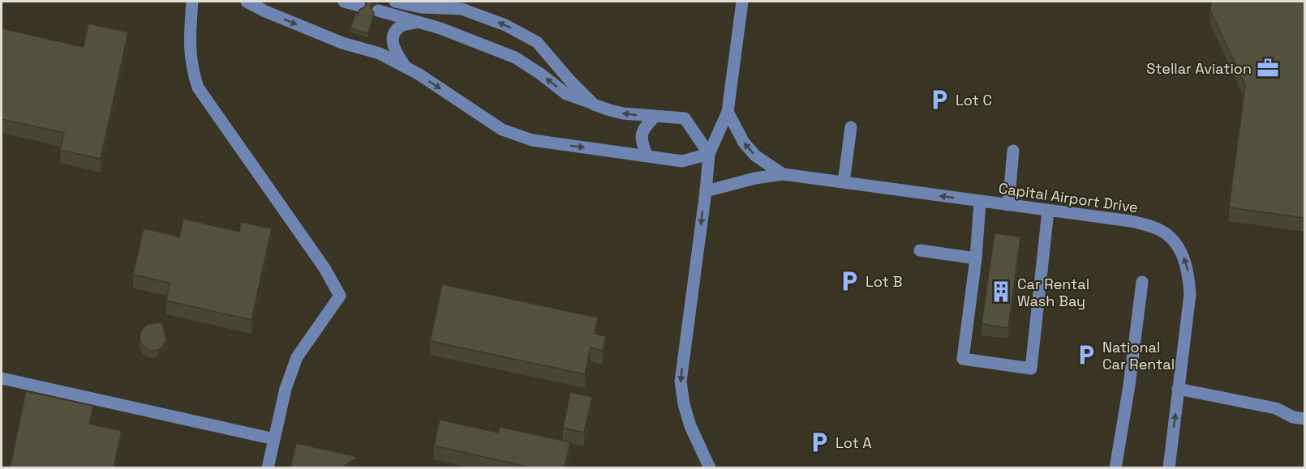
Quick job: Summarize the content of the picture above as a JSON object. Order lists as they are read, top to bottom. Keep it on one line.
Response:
{"streets":{"street":["Capital Airport Drive"]},"places":{"office":["Stellar Aviation"],"parking":["Lot C","Lot B","National Car Rental","Lot A"],"building":["Car Rental Wash Bay"]}}
